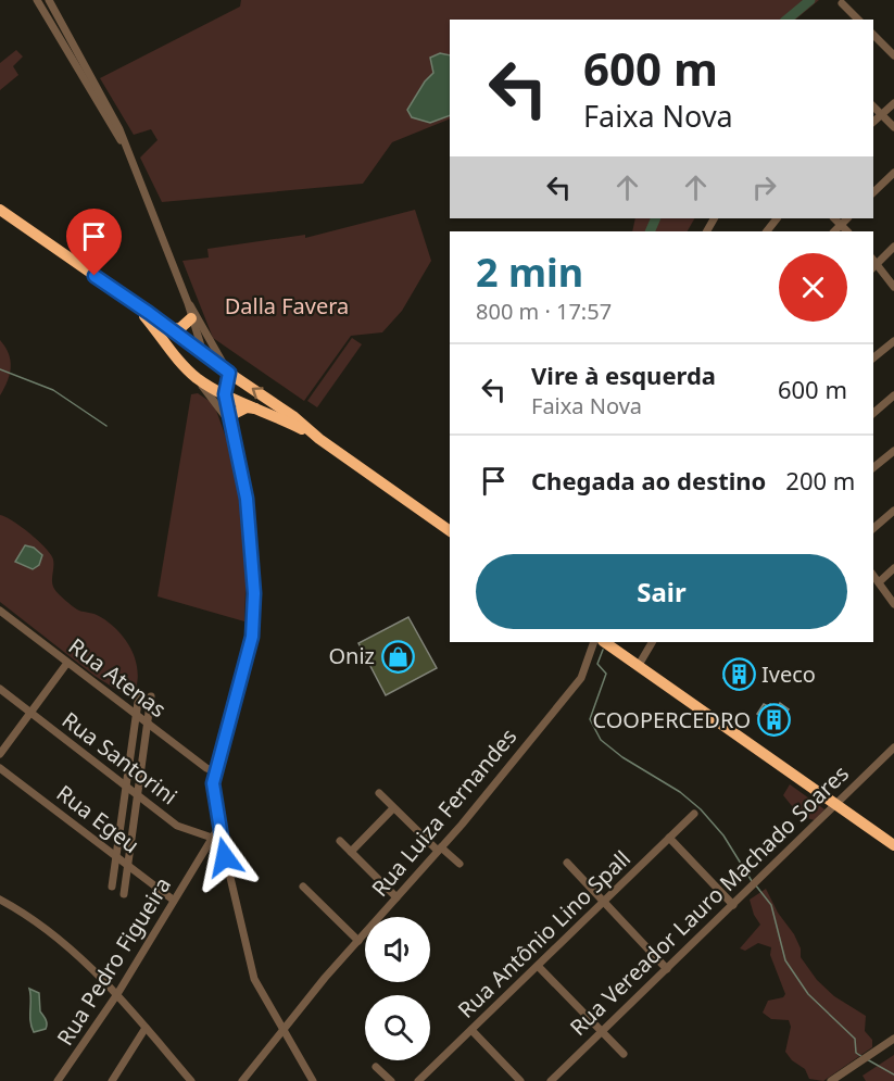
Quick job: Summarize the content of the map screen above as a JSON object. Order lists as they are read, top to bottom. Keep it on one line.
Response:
{"streets":{"street":["Rua Atenas","Rua Santorini","Rua Luiza Fernandes","Rua Egeu","Rua Vereador Lauro Machado Soares","Rua Antônio Lino Spall","Rua Pedro Figueira"]},"crossings":[["Rua Santorini","Rua Pedro Figueira"],["Rua Egeu","Rua Pedro Figueira"]],"parks":["Dalla Favera"],"places":{"shop":["Oniz"],"building":["Iveco","COOPERCEDRO"]},"page":{"turn":["600 m","Faixa Nova"],"heading":["2 min","800 m · 17:57"],"list":[{"name":"Vire à esquerda","note":"Faixa Nova","value":"600 m"},{"name":"Chegada ao destino","value":"200 m"}],"buttons":"Sair"}}
